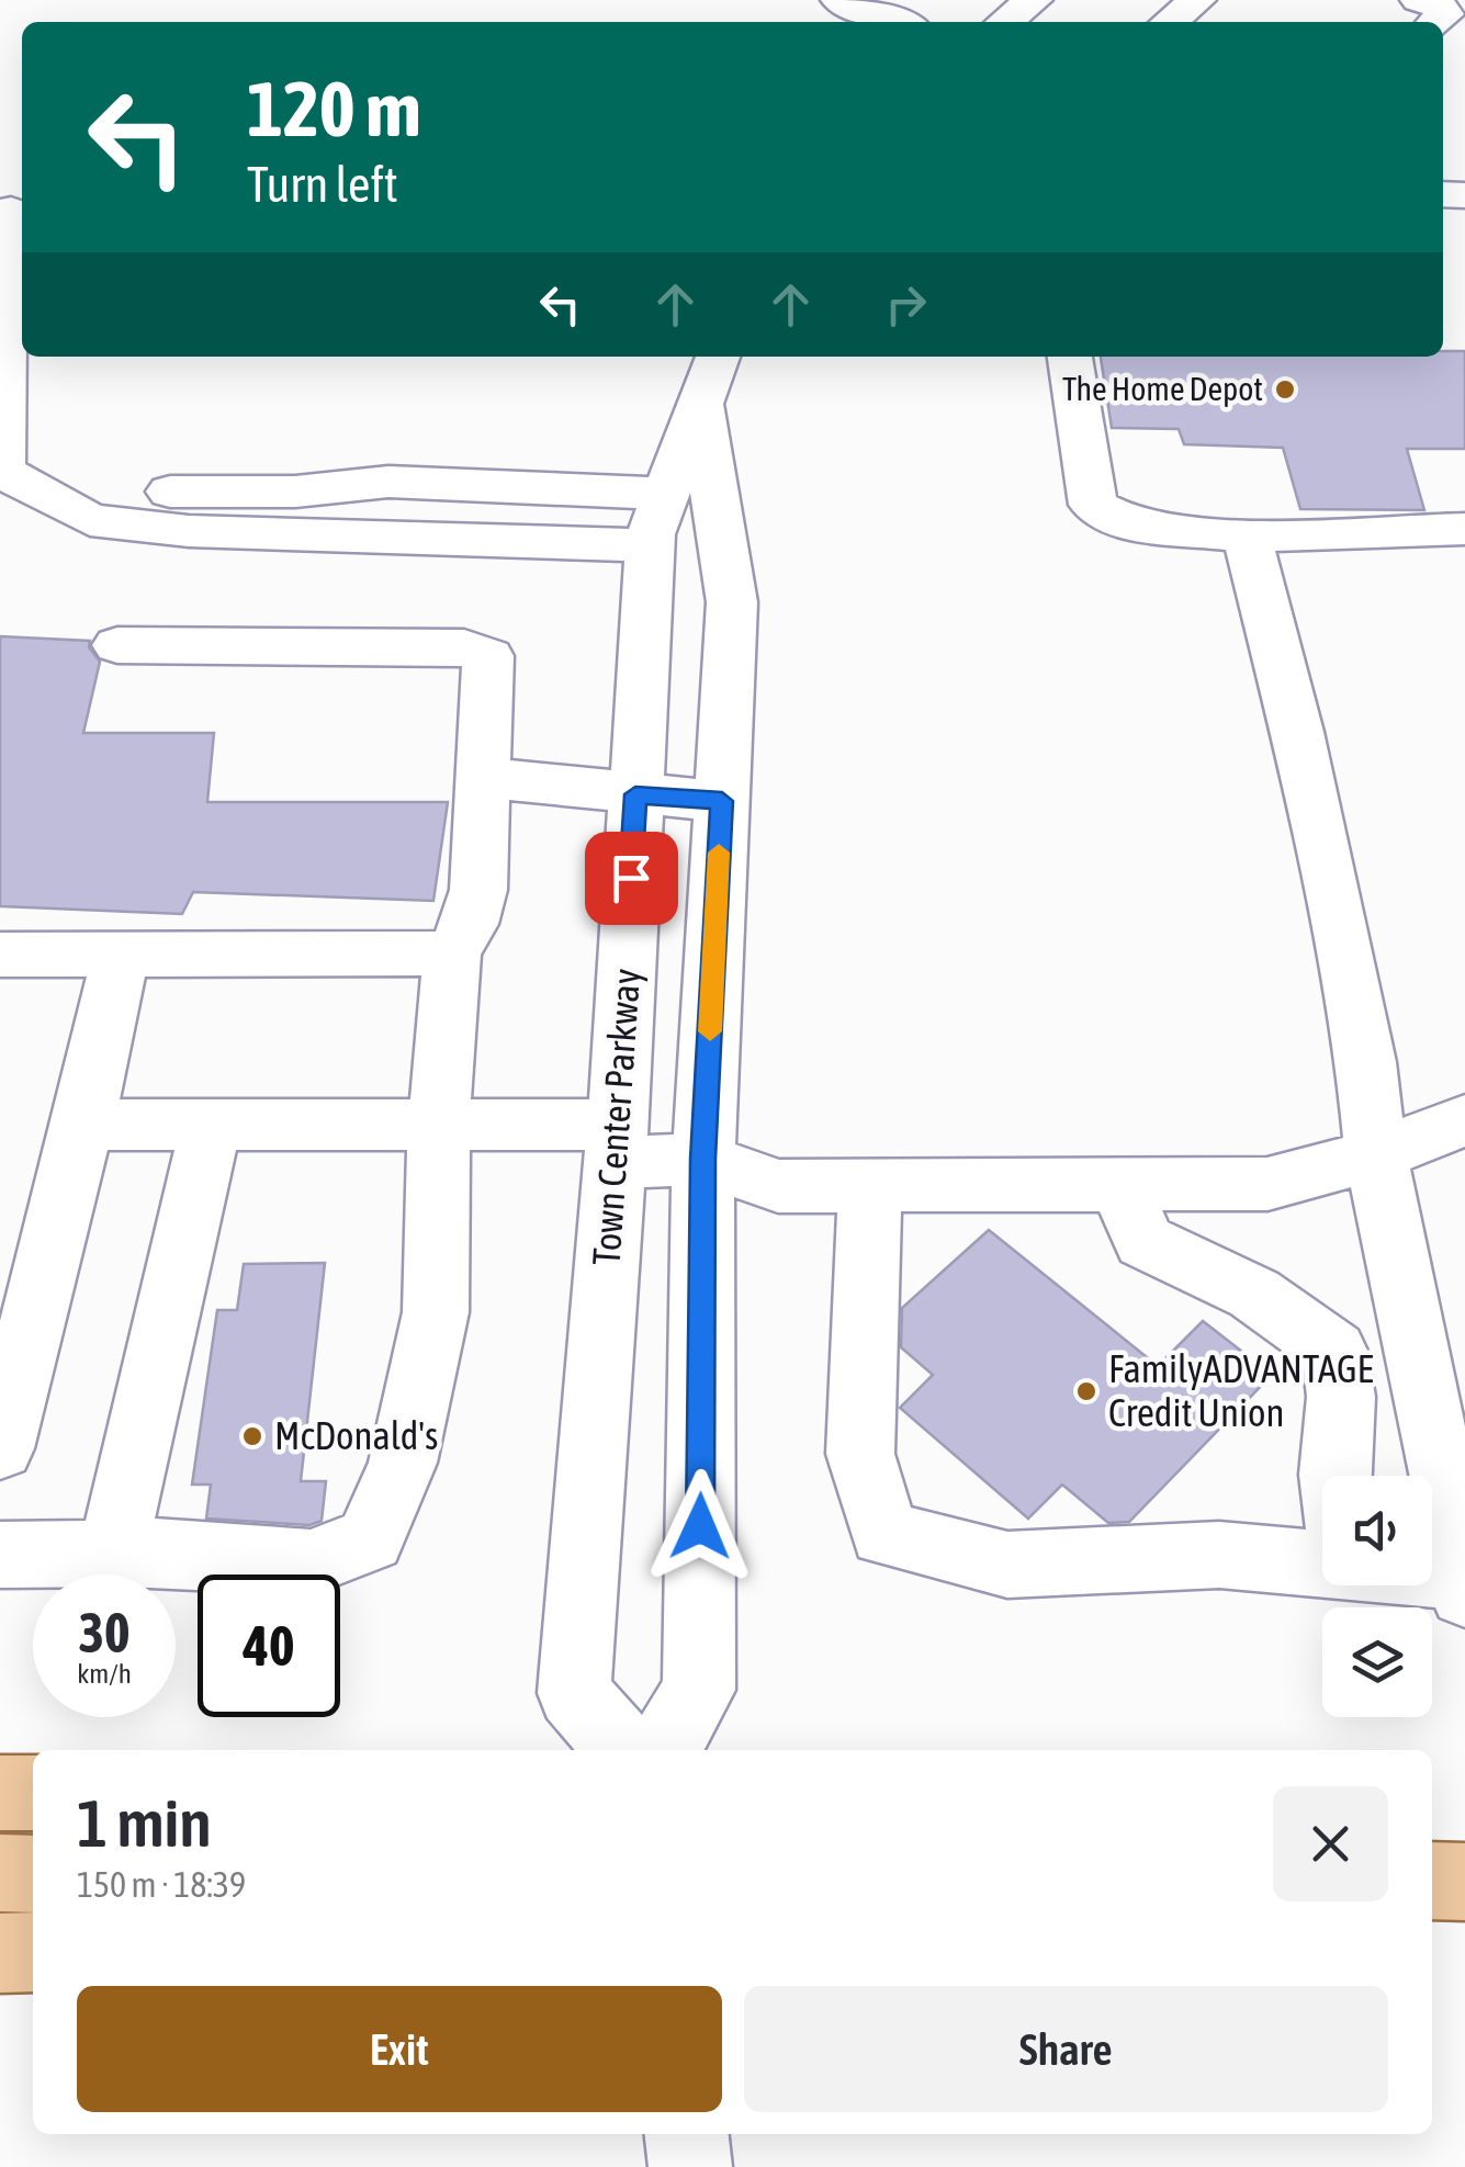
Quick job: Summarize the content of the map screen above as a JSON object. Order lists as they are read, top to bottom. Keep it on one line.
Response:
{"streets":{"street":["Town Center Parkway"]},"places":["The Home Depot","FamilyADVANTAGE Credit Union","McDonald's"],"page":{"turn":["120 m","Turn left"],"speed":"30 km/h","limit":"40","heading":["1 min","150 m · 18:39"],"buttons":["Exit","Share"]}}
